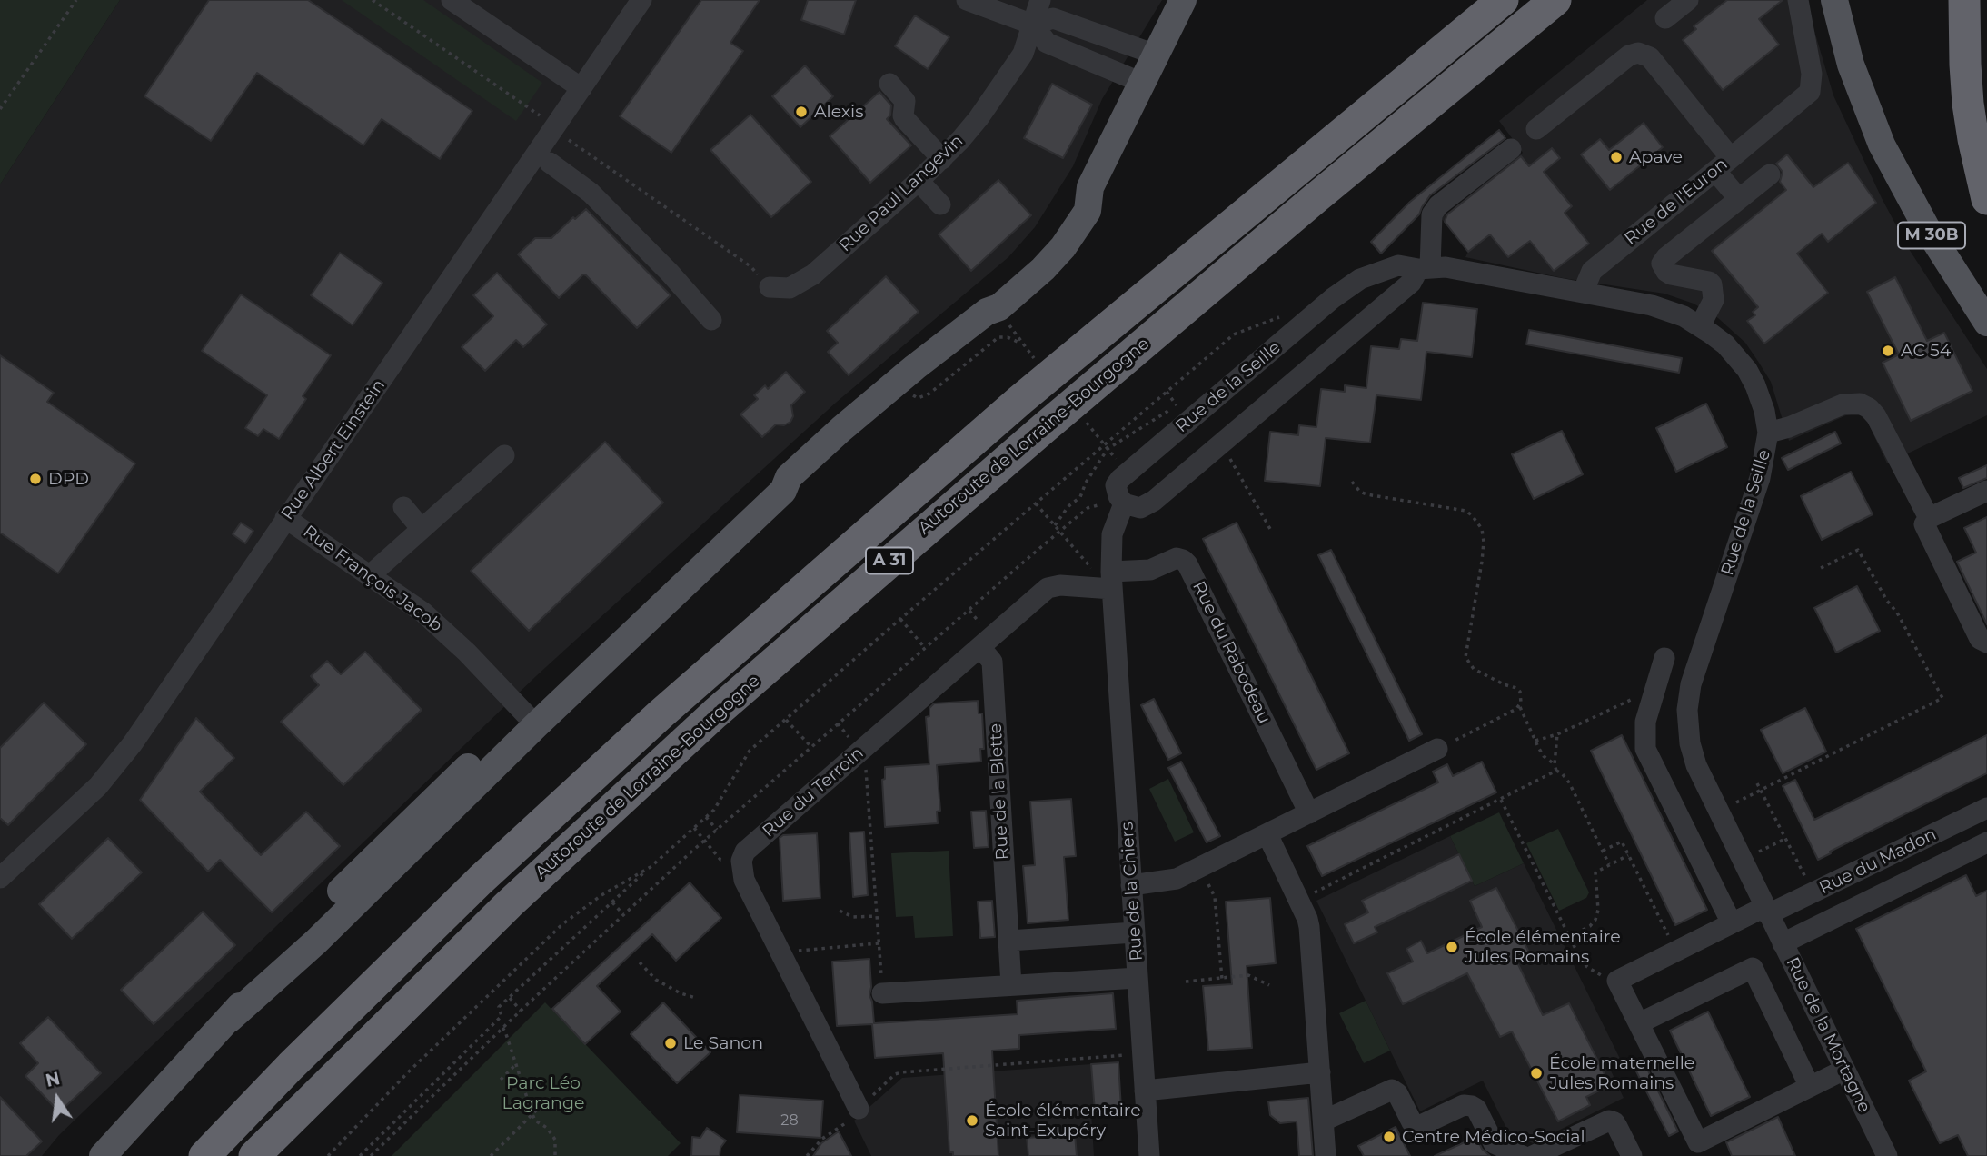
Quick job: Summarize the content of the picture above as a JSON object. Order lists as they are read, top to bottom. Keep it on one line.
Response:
{"streets":{"highway":["Autoroute de Lorraine-Bourgogne","A 31"],"main road":["M 30B"],"street":["Rue Paul Langevin","Rue de l'Euron","Rue de la Seille","Rue Albert Einstein","Rue François Jacob","Rue du Rabodeau","Rue de la Blette","Rue du Terroin","Rue du Madon","Rue de la Chiers","Rue de la Mortagne"]},"crossings":[["Rue de l'Euron","Rue de la Seille"],["Rue de la Seille","Rue du Rabodeau"],["Rue de la Seille","Rue du Terroin"],["Rue de la Seille","Rue du Madon"],["Rue de la Seille","Rue de la Chiers"],["Rue de la Seille","Rue de la Mortagne"],["Rue Albert Einstein","Rue François Jacob"],["Rue du Rabodeau","Rue du Terroin"],["Rue de la Blette","Rue du Terroin"],["Rue du Madon","Rue de la Mortagne"]],"parks":["Parc Léo Lagrange"],"places":["Alexis","Apave","AC 54","DPD","École élémentaire Jules Romains","Le Sanon","École maternelle Jules Romains","École élémentaire Saint-Exupéry","Centre Médico-Social"],"house_numbers":["28"],"north":"top"}
